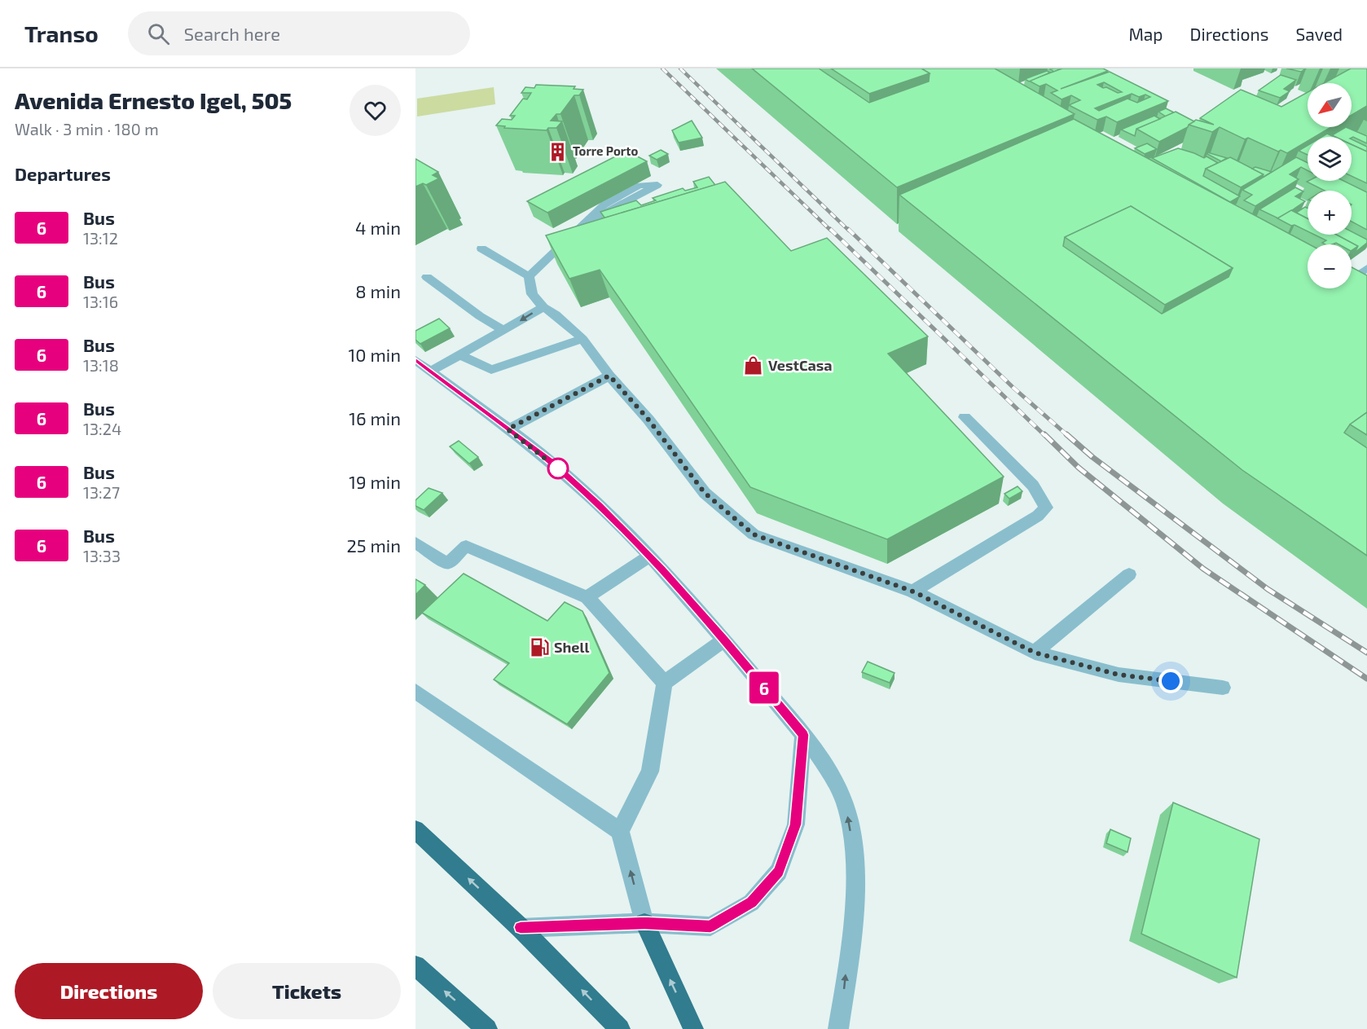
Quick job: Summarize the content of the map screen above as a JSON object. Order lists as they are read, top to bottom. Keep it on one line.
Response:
{"places":{"building":["Torre Porto"],"shop":["VestCasa"],"fuel station":["Shell"]},"lines":["bus line 6"],"north":"bottom left","page":{"header":"Transo","search":"Search here","nav":["Map","Directions","Saved"],"heading":[["Avenida Ernesto Igel, 505","Walk · 3 min · 180 m"],"Departures"],"on_map":"6","map_buttons":["+","−"],"list":[{"mark":"6","name":"Bus","note":"13:12","value":"4 min"},{"mark":"6","name":"Bus","note":"13:16","value":"8 min"},{"mark":"6","name":"Bus","note":"13:18","value":"10 min"},{"mark":"6","name":"Bus","note":"13:24","value":"16 min"},{"mark":"6","name":"Bus","note":"13:27","value":"19 min"},{"mark":"6","name":"Bus","note":"13:33","value":"25 min"}],"buttons":["Directions","Tickets"]}}
